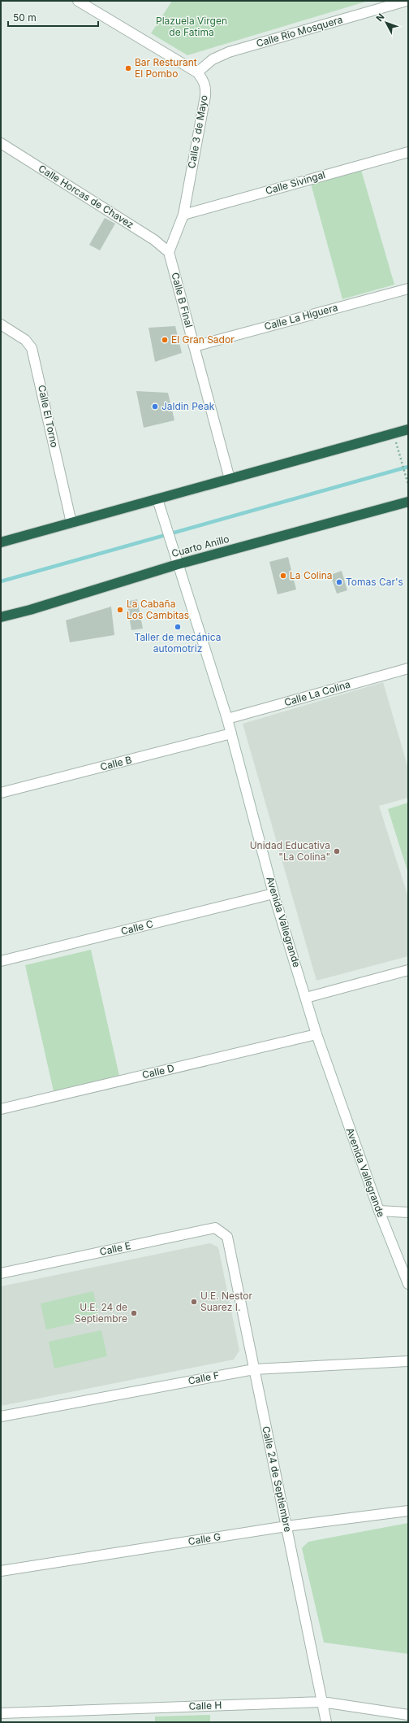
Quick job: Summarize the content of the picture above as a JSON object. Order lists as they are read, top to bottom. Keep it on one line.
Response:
{"streets":{"highway":["Cuarto Anillo"],"street":["Calle Río Mosquera","Calle 3 de Mayo","Calle Sivingal","Calle Horcas de Chavez","Calle B Final","Calle La Higuera","Calle El Torno","Calle La Colina","Calle B","Avenida Vallegrande","Calle C","Calle D","Calle E","Calle F","Calle 24 de Septiembre","Calle G","Calle H"]},"crossings":[["Calle Río Mosquera","Calle 3 de Mayo"],["Calle 3 de Mayo","Calle Sivingal"],["Calle 3 de Mayo","Calle Horcas de Chavez"],["Calle 3 de Mayo","Calle B Final"],["Calle Horcas de Chavez","Calle B Final"],["Calle B Final","Calle La Higuera"],["Cuarto Anillo","Avenida Vallegrande"],["Calle La Colina","Avenida Vallegrande"],["Calle B","Avenida Vallegrande"],["Avenida Vallegrande","Calle C"],["Avenida Vallegrande","Calle D"],["Calle E","Calle 24 de Septiembre"],["Calle F","Calle 24 de Septiembre"],["Calle 24 de Septiembre","Calle G"],["Calle 24 de Septiembre","Calle H"]],"parks":["Plazuela Virgen de Fatima"],"places":["Bar Resturant El Pombo","El Gran Sador","Jaldin Peak","La Colina","Tomas Car's","La Cabaña Los Cambitas","Taller de mecánica automotriz","Unidad Educativa \"La Colina\"","U.E. Nestor Suarez I.","U.E. 24 de Septiembre"],"scale_bar":"50 m","north":"top left"}
